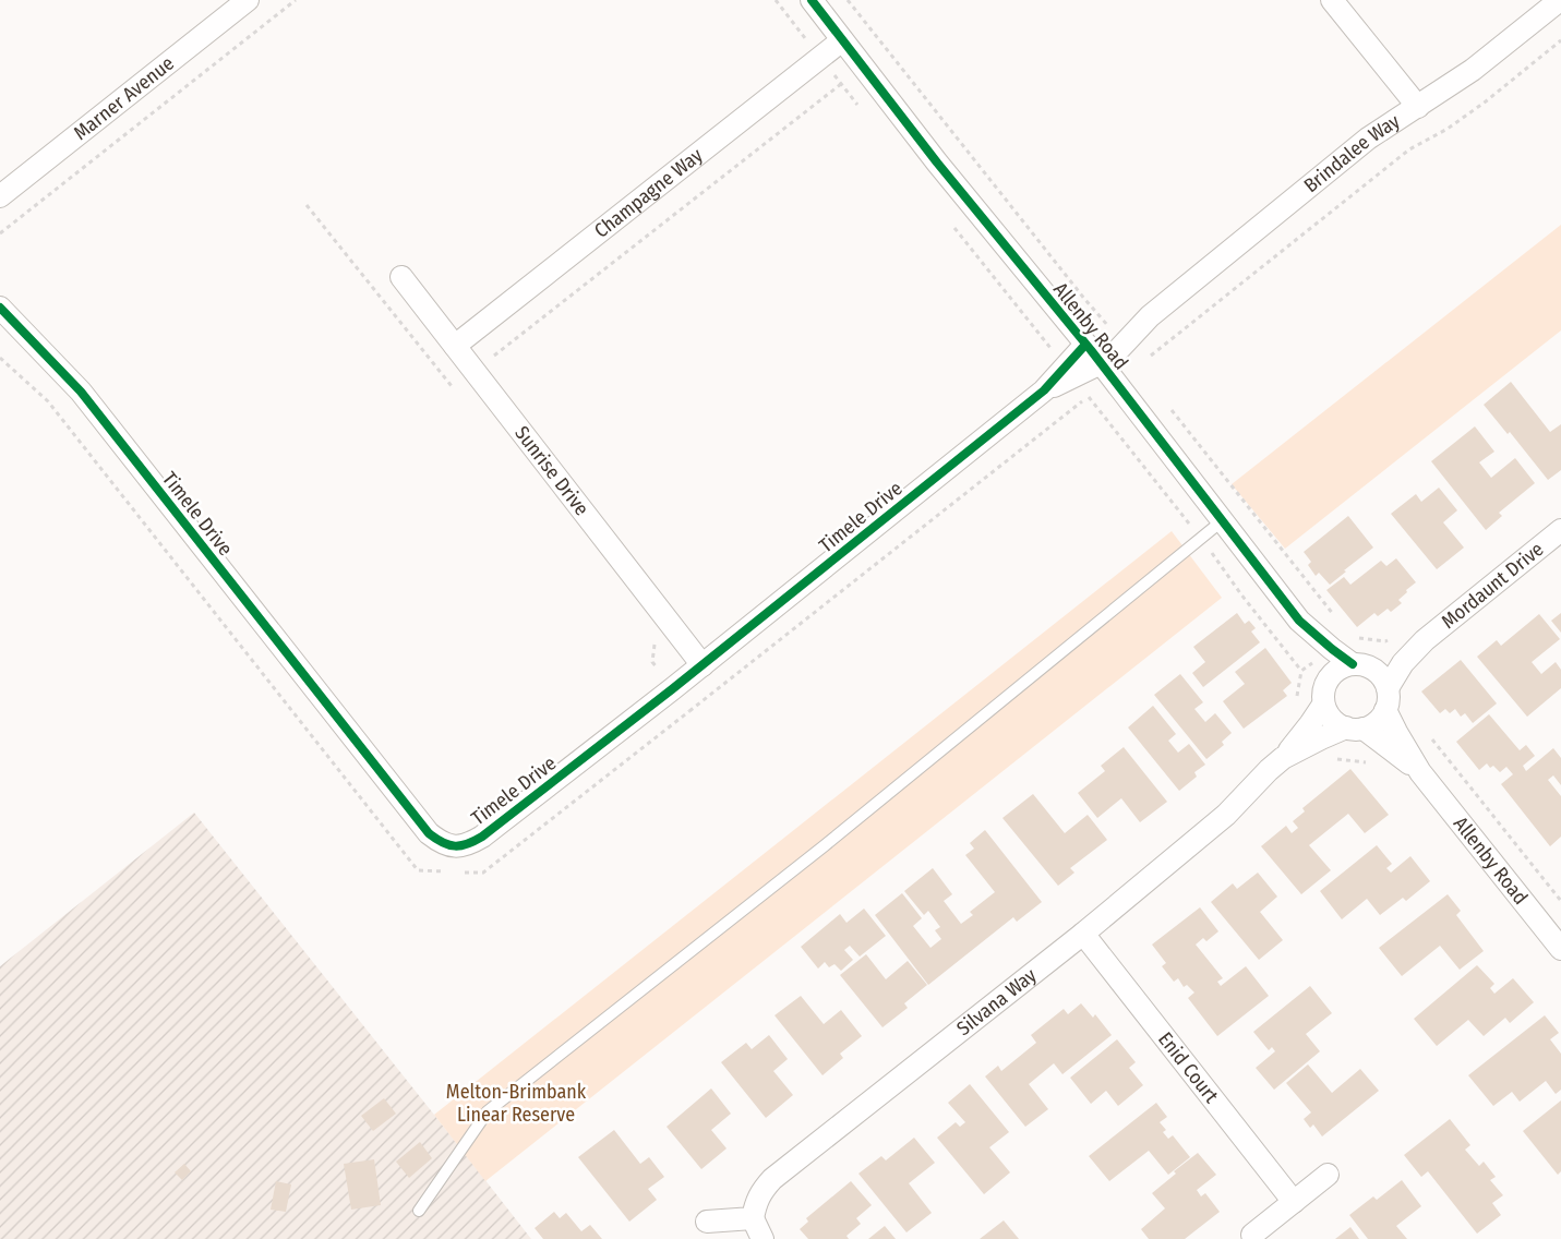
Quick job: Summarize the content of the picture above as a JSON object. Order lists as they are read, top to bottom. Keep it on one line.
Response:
{"streets":{"street":["Marner Avenue","Brindalee Way","Champagne Way","Allenby Road","Sunrise Drive","Timele Drive","Mordaunt Drive","Silvana Way","Enid Court"]},"crossings":[["Brindalee Way","Allenby Road"],["Brindalee Way","Timele Drive"],["Champagne Way","Allenby Road"],["Champagne Way","Sunrise Drive"],["Allenby Road","Timele Drive"],["Allenby Road","Mordaunt Drive"],["Allenby Road","Silvana Way"],["Sunrise Drive","Timele Drive"],["Mordaunt Drive","Silvana Way"],["Silvana Way","Enid Court"]],"parks":["Melton-Brimbank Linear Reserve"]}
